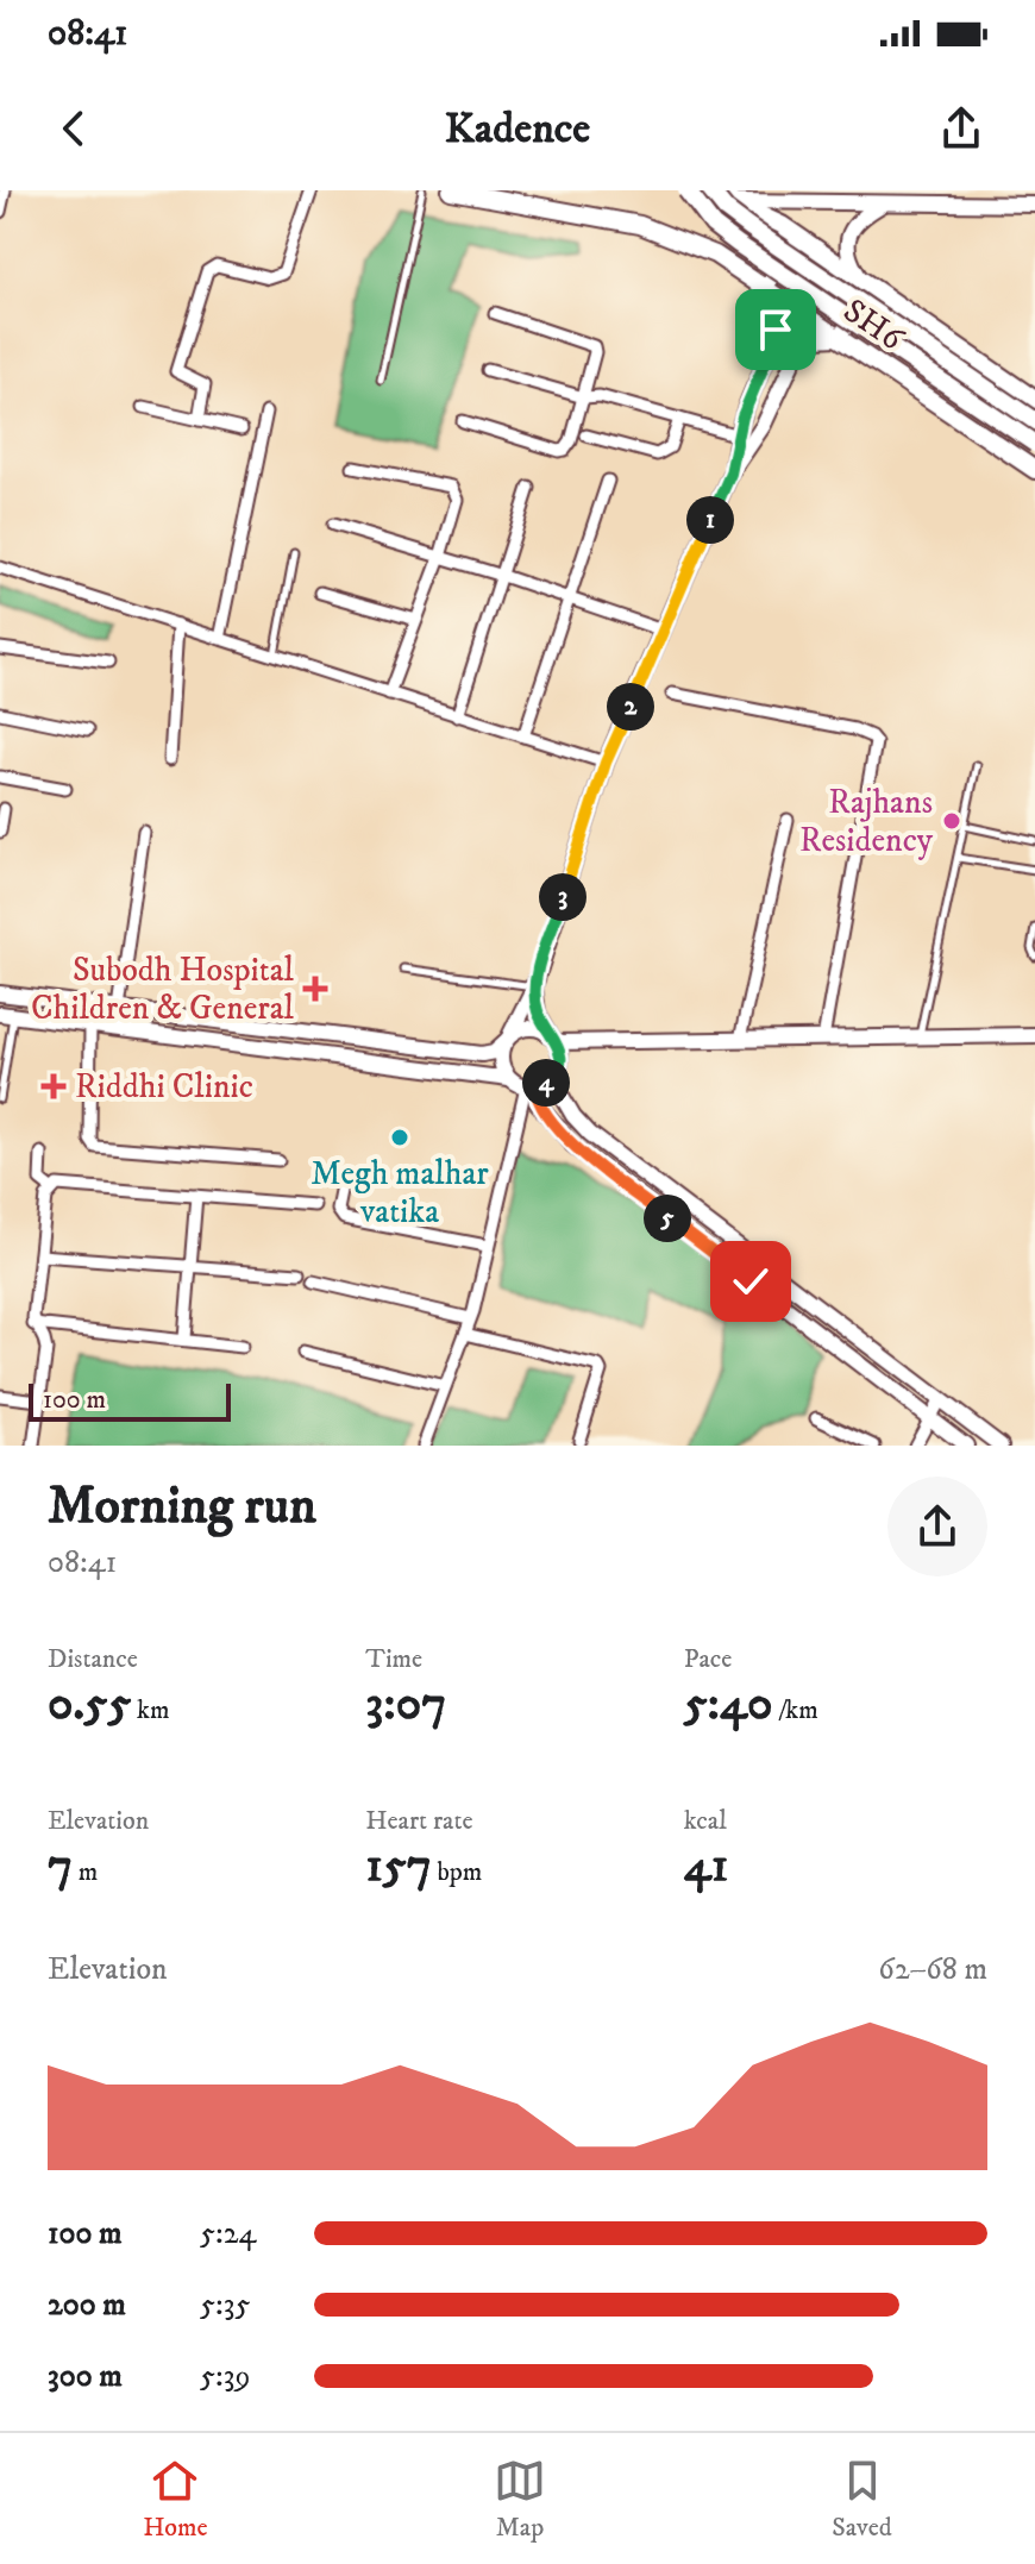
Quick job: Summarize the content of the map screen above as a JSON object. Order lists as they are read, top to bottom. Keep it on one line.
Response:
{"streets":{"main road":["SH6"]},"places":{"other":["Rajhans Residency","Megh malhar vatika"],"health":["Subodh Hospital Children & General","Riddhi Clinic"]},"scale_bar":"100 m","page":{"status":"08:41","header":"Kadence","pins":["1","2","3","4","5"],"scale":"100 m","heading":["Morning run","08:41"],"stats":[["Distance","0.55 km"],["Time","3:07"],["Pace","5:40 /km"],["Elevation","7 m"],["Heart rate","157 bpm"],["kcal","41"]],"chart":["Elevation","62–68 m"],"list":[{"name":"100 m","note":"5:24"},{"name":"200 m","note":"5:35"},{"name":"300 m","note":"5:39"}],"tabs":["Home","Map","Saved"]}}
